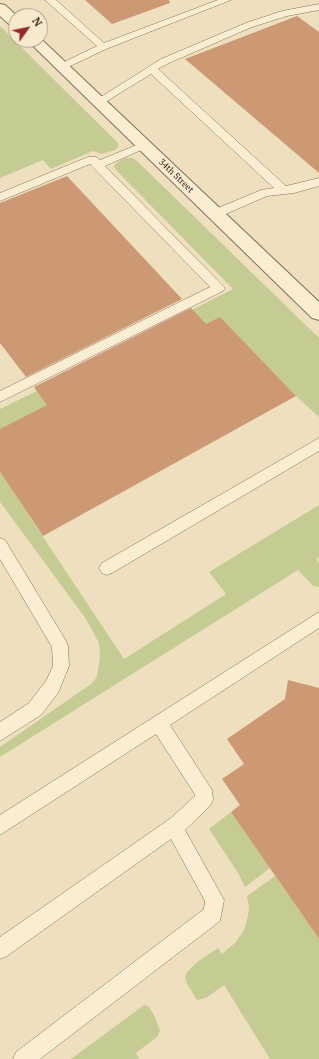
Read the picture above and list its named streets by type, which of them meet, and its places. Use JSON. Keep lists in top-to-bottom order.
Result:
{
  "streets": {
    "street": ["34th Street"]
  },
  "north": "top right"
}
